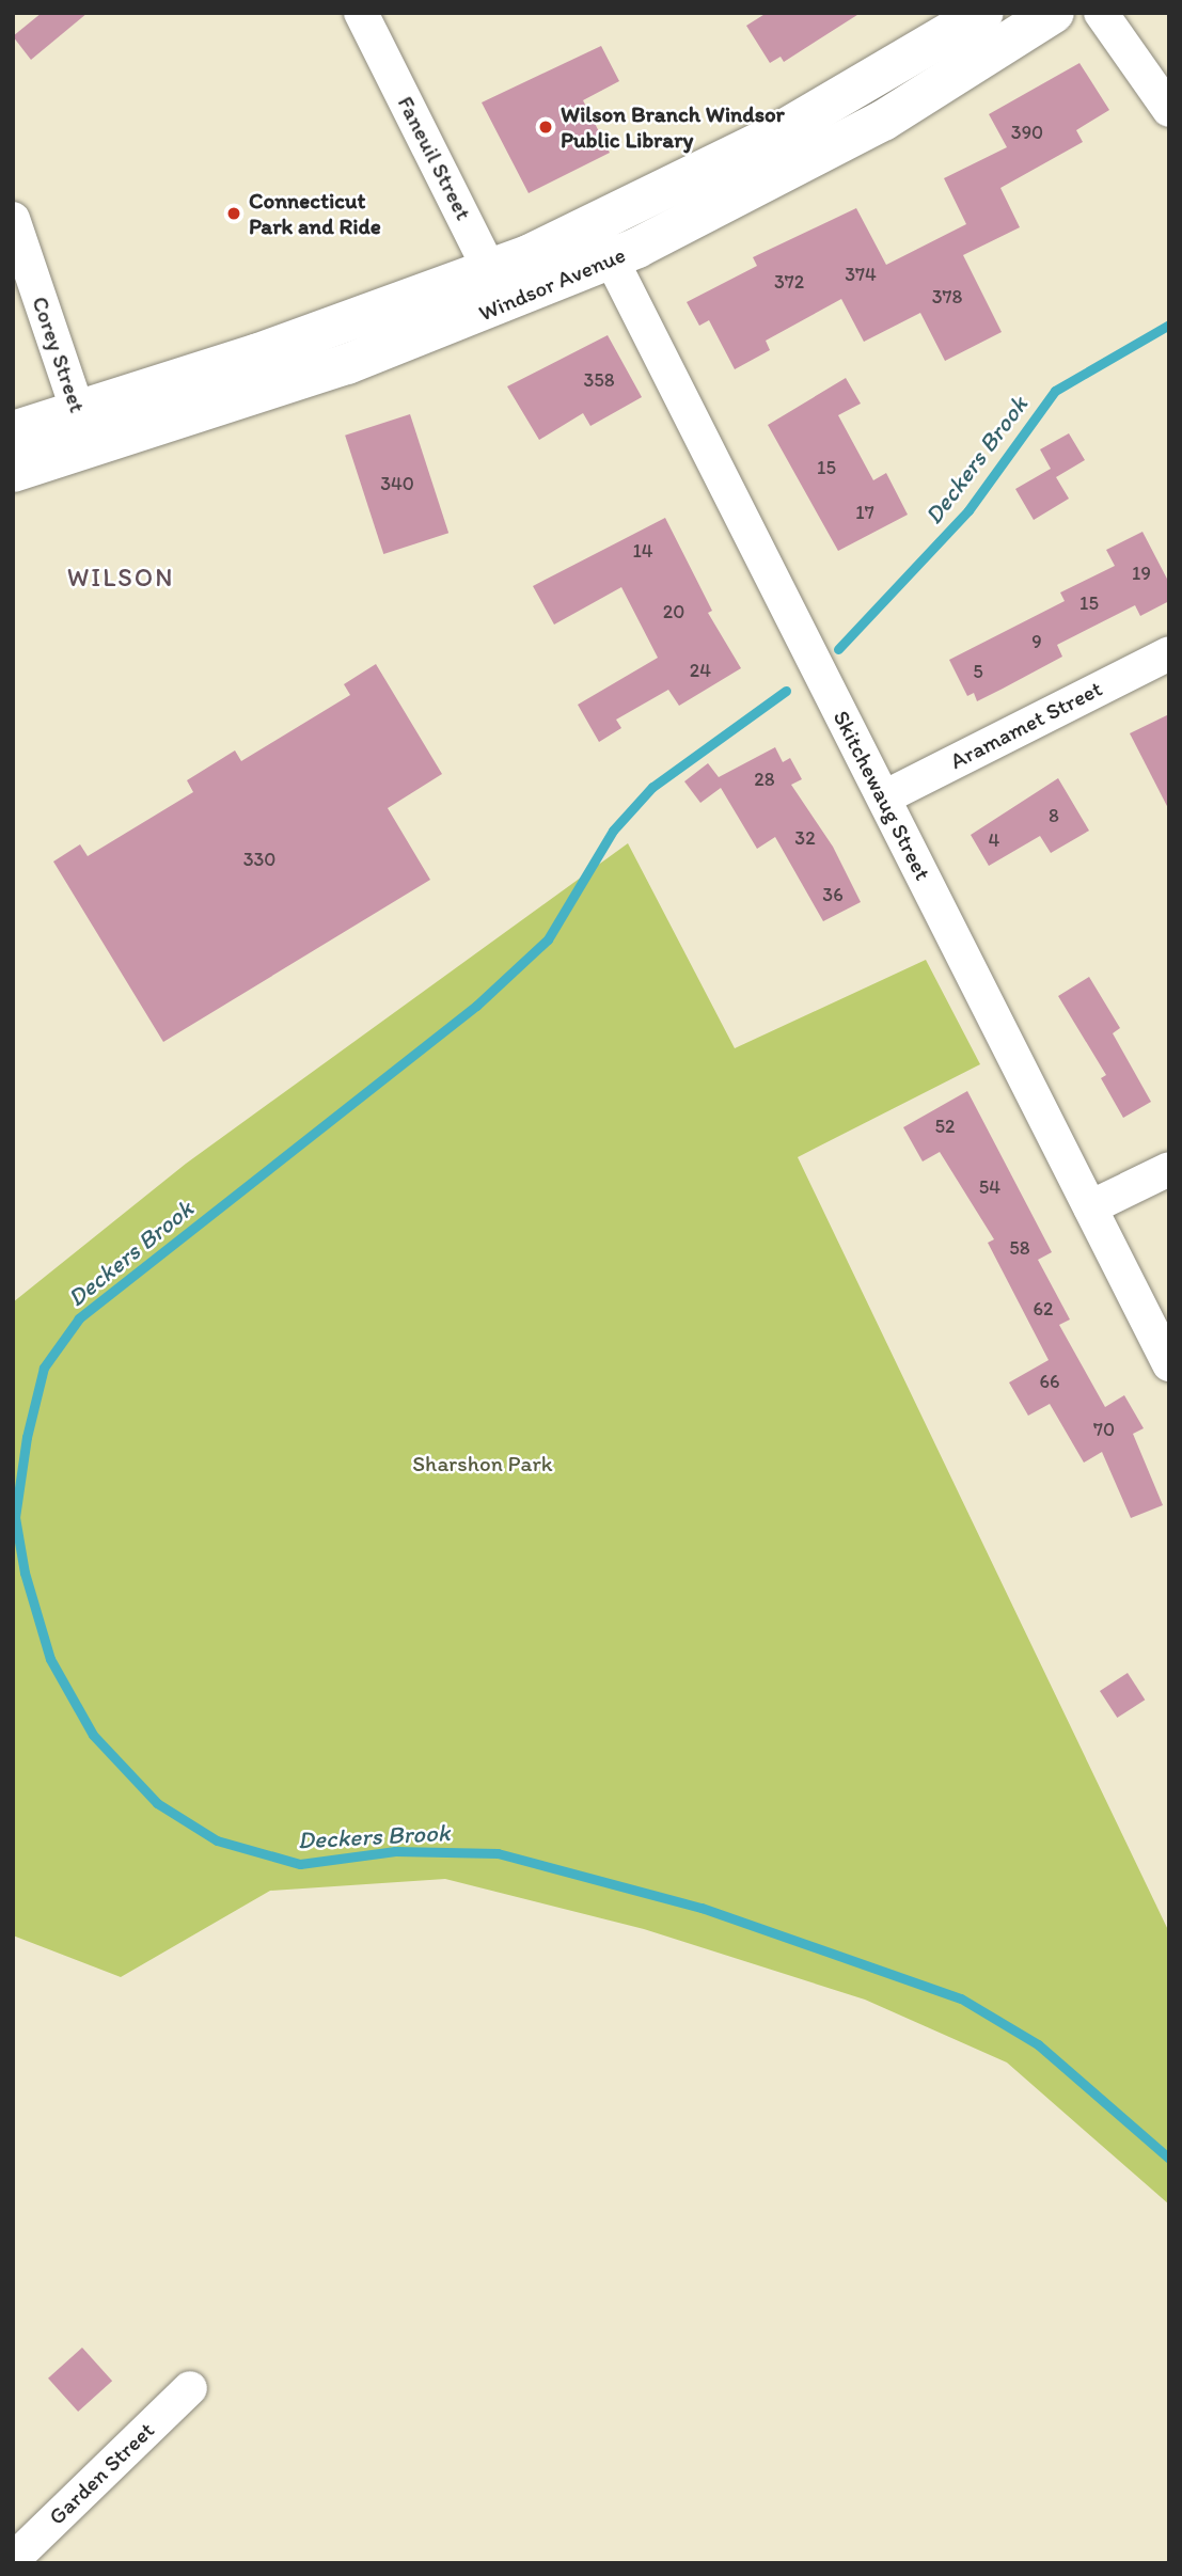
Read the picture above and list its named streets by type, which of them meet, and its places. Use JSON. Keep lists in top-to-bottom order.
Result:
{
  "streets": {
    "main road": ["Windsor Avenue"],
    "street": [
      "Faneuil Street",
      "Corey Street",
      "Aramamet Street",
      "Skitchewaug Street",
      "Garden Street"
    ]
  },
  "crossings": [
    ["Faneuil Street", "Windsor Avenue"],
    ["Windsor Avenue", "Corey Street"],
    ["Windsor Avenue", "Skitchewaug Street"],
    ["Aramamet Street", "Skitchewaug Street"]
  ],
  "districts": ["WILSON"],
  "water": ["Deckers Brook"],
  "parks": ["Sharshon Park"],
  "places": ["Wilson Branch Windsor Public Library", "Connecticut Park and Ride"],
  "house_numbers": [
    "390",
    "374",
    "372",
    "378",
    "358",
    "15",
    "340",
    "17",
    "14",
    "19",
    "15",
    "20",
    "9",
    "24",
    "5",
    "28",
    "8",
    "32",
    "4",
    "330",
    "36",
    "52",
    "54",
    "58",
    "62",
    "66",
    "70"
  ]
}
